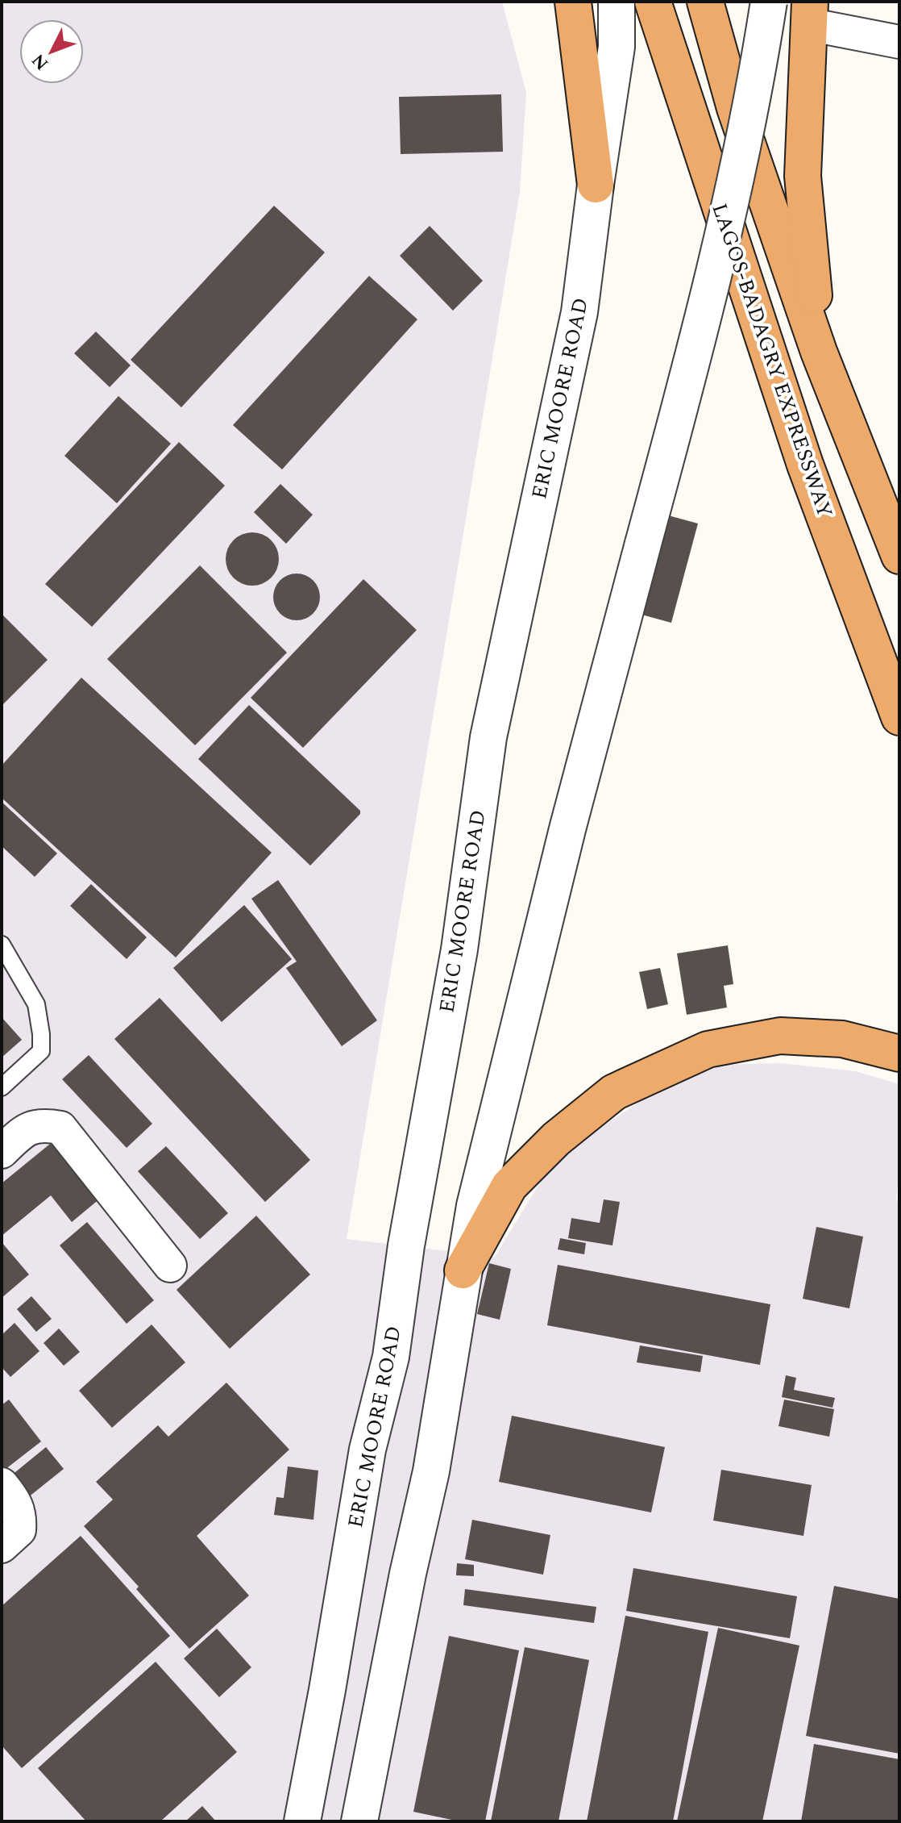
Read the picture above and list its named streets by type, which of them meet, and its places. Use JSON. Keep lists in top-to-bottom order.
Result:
{
  "streets": {
    "highway": ["LAGOS-BADAGRY EXPRESSWAY"],
    "street": ["ERIC MOORE ROAD"]
  },
  "north": "bottom left"
}
